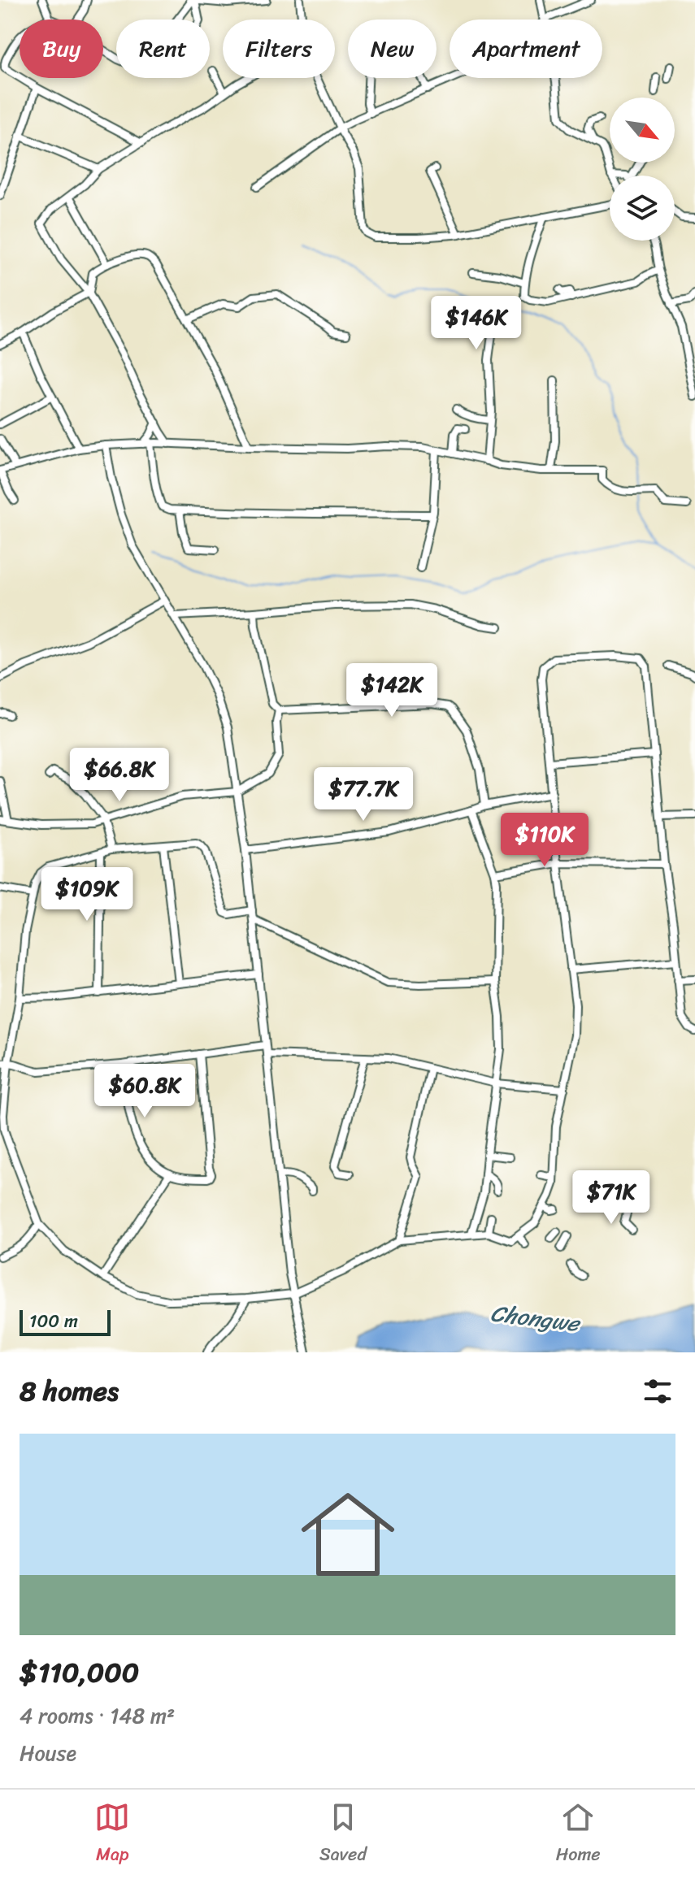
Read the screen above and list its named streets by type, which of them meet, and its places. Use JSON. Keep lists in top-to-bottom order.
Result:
{
  "water": ["Chongwe"],
  "scale_bar": "100 m",
  "north": "bottom right",
  "page": {
    "chip": [
      "Buy",
      "Rent",
      "Filters",
      "New",
      "Apartment"
    ],
    "price": [
      "$146K",
      "$142K",
      "$66.8K",
      "$77.7K",
      "$110K",
      "$109K",
      "$60.8K",
      "$71K"
    ],
    "scale": "100 m",
    "heading": "8 homes",
    "list": [
      {
        "name": "$110,000",
        "note": "4 rooms · 148 m² · House"
      }
    ],
    "tabs": ["Map", "Saved", "Home"]
  }
}
